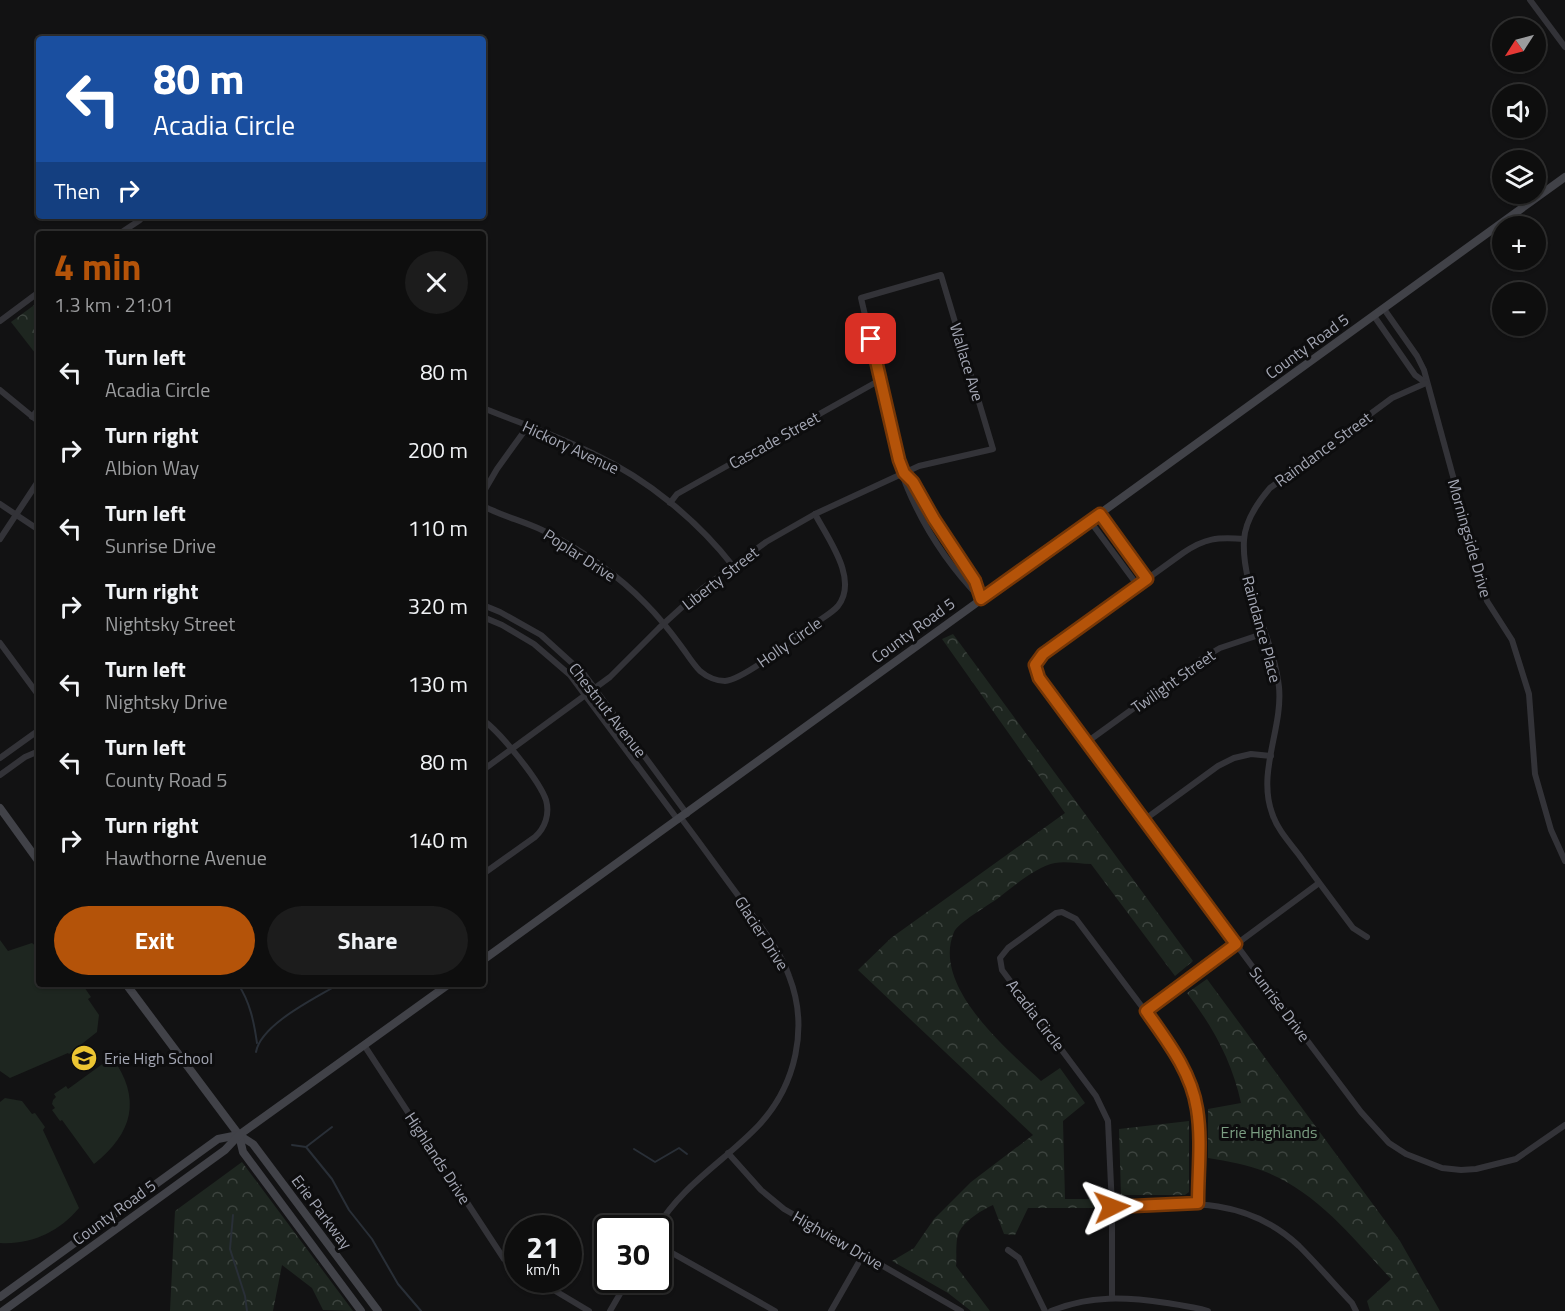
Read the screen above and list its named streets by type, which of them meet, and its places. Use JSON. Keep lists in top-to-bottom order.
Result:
{
  "streets": {
    "street": [
      "County Road 5",
      "Wallace Ave",
      "Cascade Street",
      "Hickory Avenue",
      "Raindance Street",
      "Morningside Drive",
      "Poplar Drive",
      "Liberty Street",
      "Raindance Place",
      "Holly Circle",
      "Twilight Street",
      "Chestnut Avenue",
      "Glacier Drive",
      "Sunrise Drive",
      "Acadia Circle",
      "Highlands Drive",
      "Erie Parkway",
      "Highview Drive"
    ]
  },
  "crossings": [
    ["County Road 5", "Morningside Drive"],
    ["County Road 5", "Chestnut Avenue"],
    ["County Road 5", "Glacier Drive"],
    ["County Road 5", "Highlands Drive"],
    ["County Road 5", "Erie Parkway"],
    ["Wallace Ave", "Cascade Street"],
    ["Wallace Ave", "Liberty Street"],
    ["Cascade Street", "Hickory Avenue"],
    ["Hickory Avenue", "Liberty Street"],
    ["Raindance Street", "Morningside Drive"],
    ["Raindance Street", "Raindance Place"],
    ["Poplar Drive", "Liberty Street"],
    ["Poplar Drive", "Holly Circle"],
    ["Liberty Street", "Holly Circle"],
    ["Liberty Street", "Chestnut Avenue"],
    ["Raindance Place", "Twilight Street"],
    ["Twilight Street", "Sunrise Drive"],
    ["Chestnut Avenue", "Glacier Drive"],
    ["Glacier Drive", "Highview Drive"]
  ],
  "parks": ["Erie Highlands"],
  "places": {
    "school or university": ["Erie High School"]
  },
  "north": "bottom left",
  "page": {
    "map_buttons": ["+", "−"],
    "turn": ["80 m", "Acadia Circle"],
    "then": "Then",
    "heading": ["4 min", "1.3 km · 21:01"],
    "list": [
      {
        "name": "Turn left",
        "note": "Acadia Circle",
        "value": "80 m"
      },
      {
        "name": "Turn right",
        "note": "Albion Way",
        "value": "200 m"
      },
      {
        "name": "Turn left",
        "note": "Sunrise Drive",
        "value": "110 m"
      },
      {
        "name": "Turn right",
        "note": "Nightsky Street",
        "value": "320 m"
      },
      {
        "name": "Turn left",
        "note": "Nightsky Drive",
        "value": "130 m"
      },
      {
        "name": "Turn left",
        "note": "County Road 5",
        "value": "80 m"
      },
      {
        "name": "Turn right",
        "note": "Hawthorne Avenue",
        "value": "140 m"
      }
    ],
    "buttons": ["Exit", "Share"],
    "speed": "21 km/h",
    "limit": "30"
  }
}
